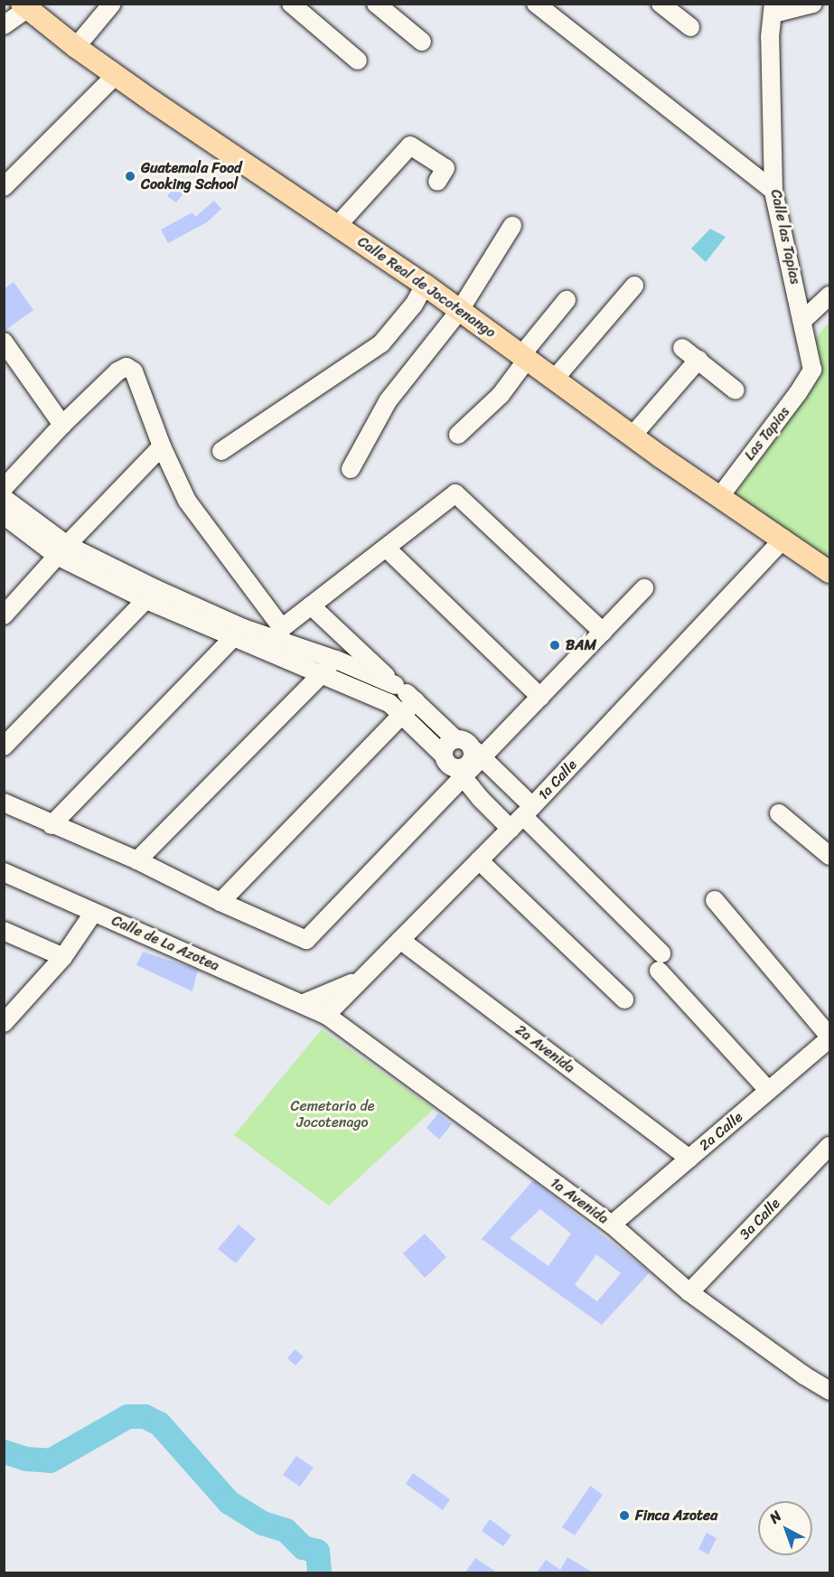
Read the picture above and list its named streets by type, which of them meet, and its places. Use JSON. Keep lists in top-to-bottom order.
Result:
{
  "streets": {
    "main road": ["Calle Real de Jocotenango"],
    "street": [
      "Calle las Tapias",
      "Las Tapias",
      "1a Calle",
      "Calle de La Azotea",
      "2a Avenida",
      "2a Calle",
      "1a Avenida",
      "3a Calle"
    ]
  },
  "crossings": [
    ["Calle las Tapias", "Las Tapias"],
    ["Calle Real de Jocotenango", "Las Tapias"],
    ["Calle Real de Jocotenango", "1a Calle"],
    ["1a Calle", "Calle de La Azotea"],
    ["1a Calle", "2a Avenida"],
    ["1a Calle", "1a Avenida"],
    ["Calle de La Azotea", "1a Avenida"],
    ["2a Avenida", "2a Calle"],
    ["2a Calle", "1a Avenida"],
    ["1a Avenida", "3a Calle"]
  ],
  "parks": ["Cemetario de Jocotenago"],
  "places": ["Guatemala Food Cooking School", "BAM", "Finca Azotea"],
  "north": "top left"
}
